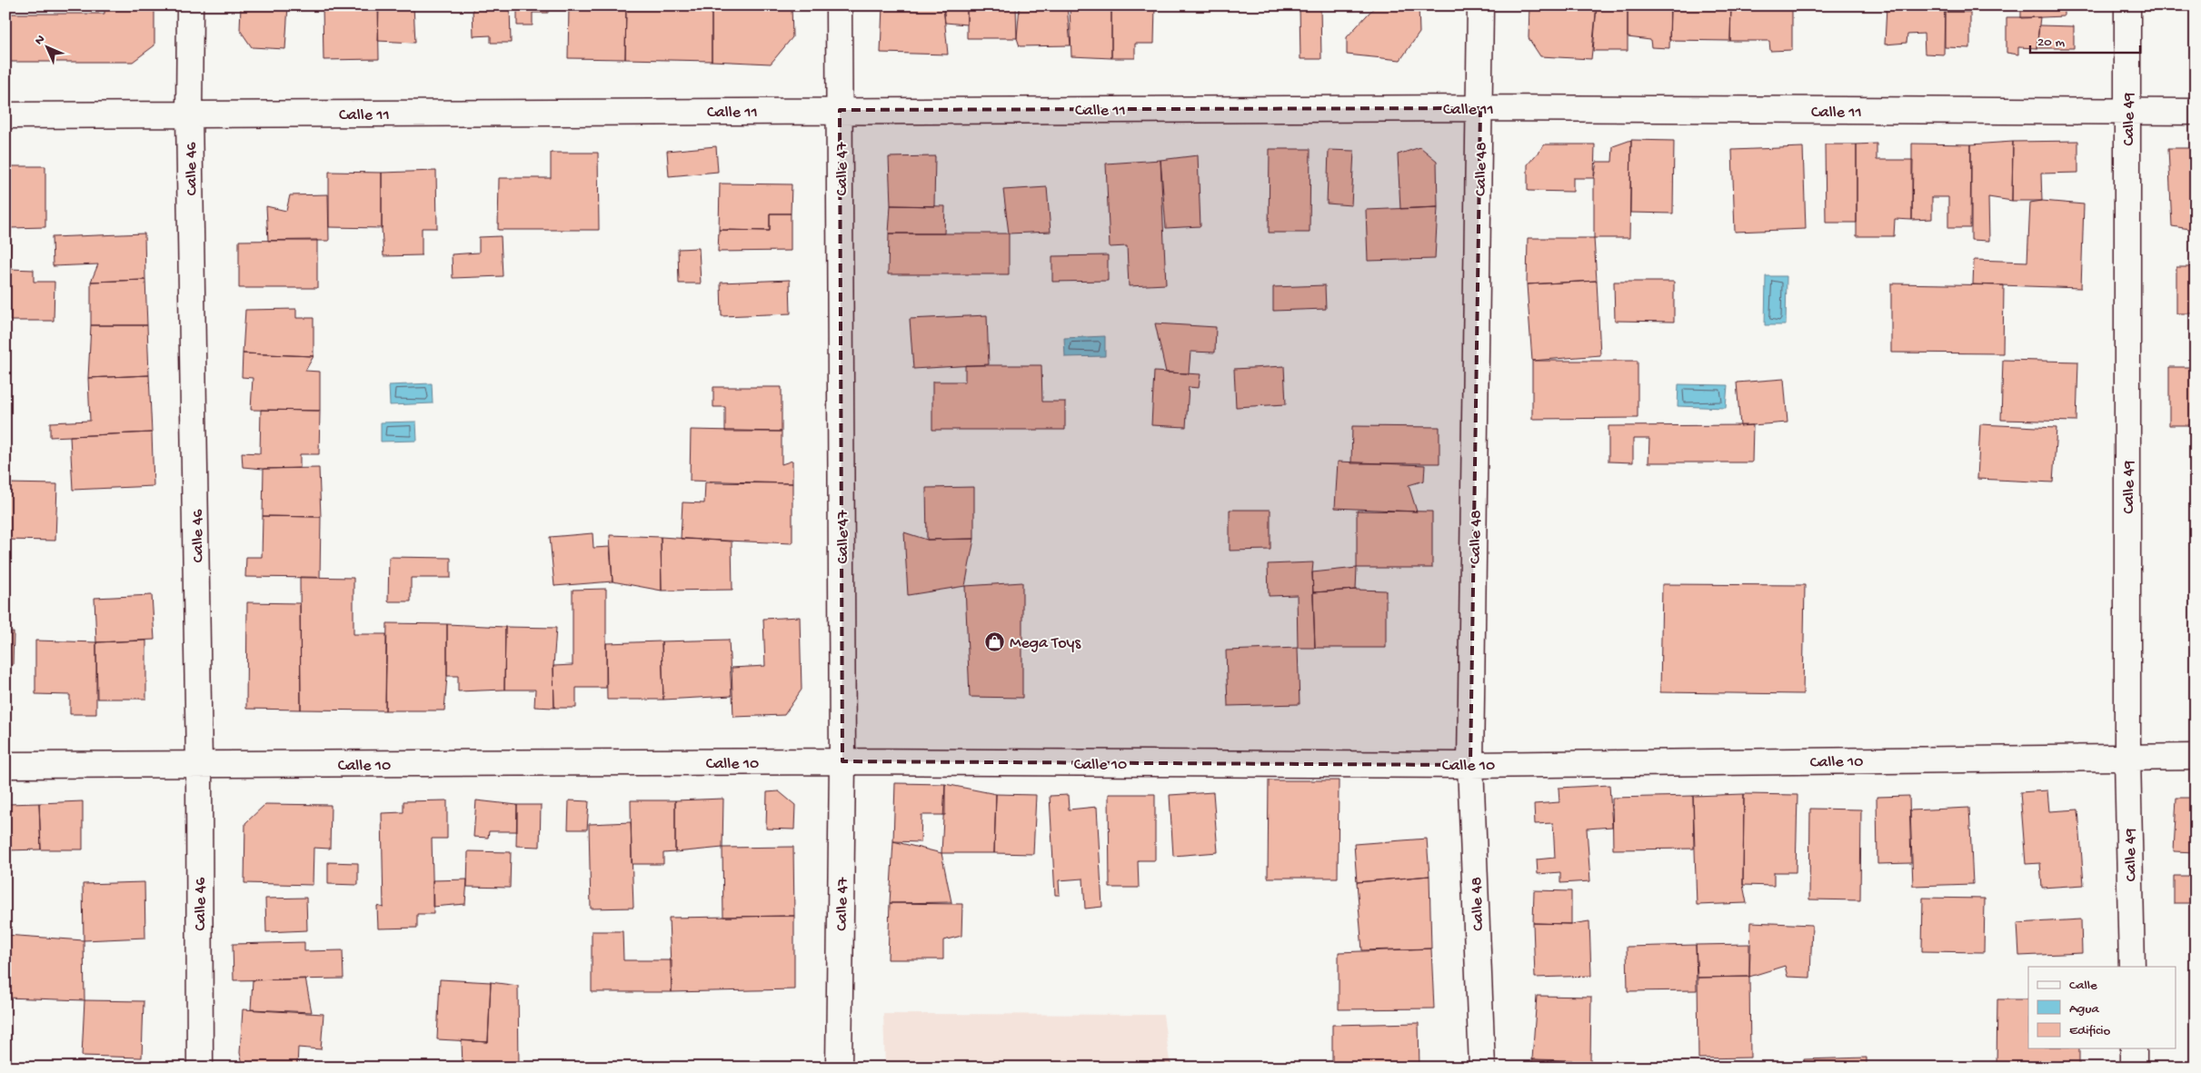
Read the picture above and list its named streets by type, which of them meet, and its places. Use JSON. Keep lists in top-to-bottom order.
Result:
{
  "streets": {
    "street": [
      "Calle 11",
      "Calle 49",
      "Calle 46",
      "Calle 47",
      "Calle 48",
      "Calle 10"
    ]
  },
  "crossings": [
    ["Calle 11", "Calle 49"],
    ["Calle 11", "Calle 46"],
    ["Calle 11", "Calle 47"],
    ["Calle 11", "Calle 48"],
    ["Calle 49", "Calle 10"],
    ["Calle 46", "Calle 10"],
    ["Calle 47", "Calle 10"],
    ["Calle 48", "Calle 10"]
  ],
  "places": {
    "shop": ["Mega Toys"]
  },
  "legend": ["Calle", "Agua", "Edificio"],
  "scale_bar": "20 m",
  "north": "top left"
}
